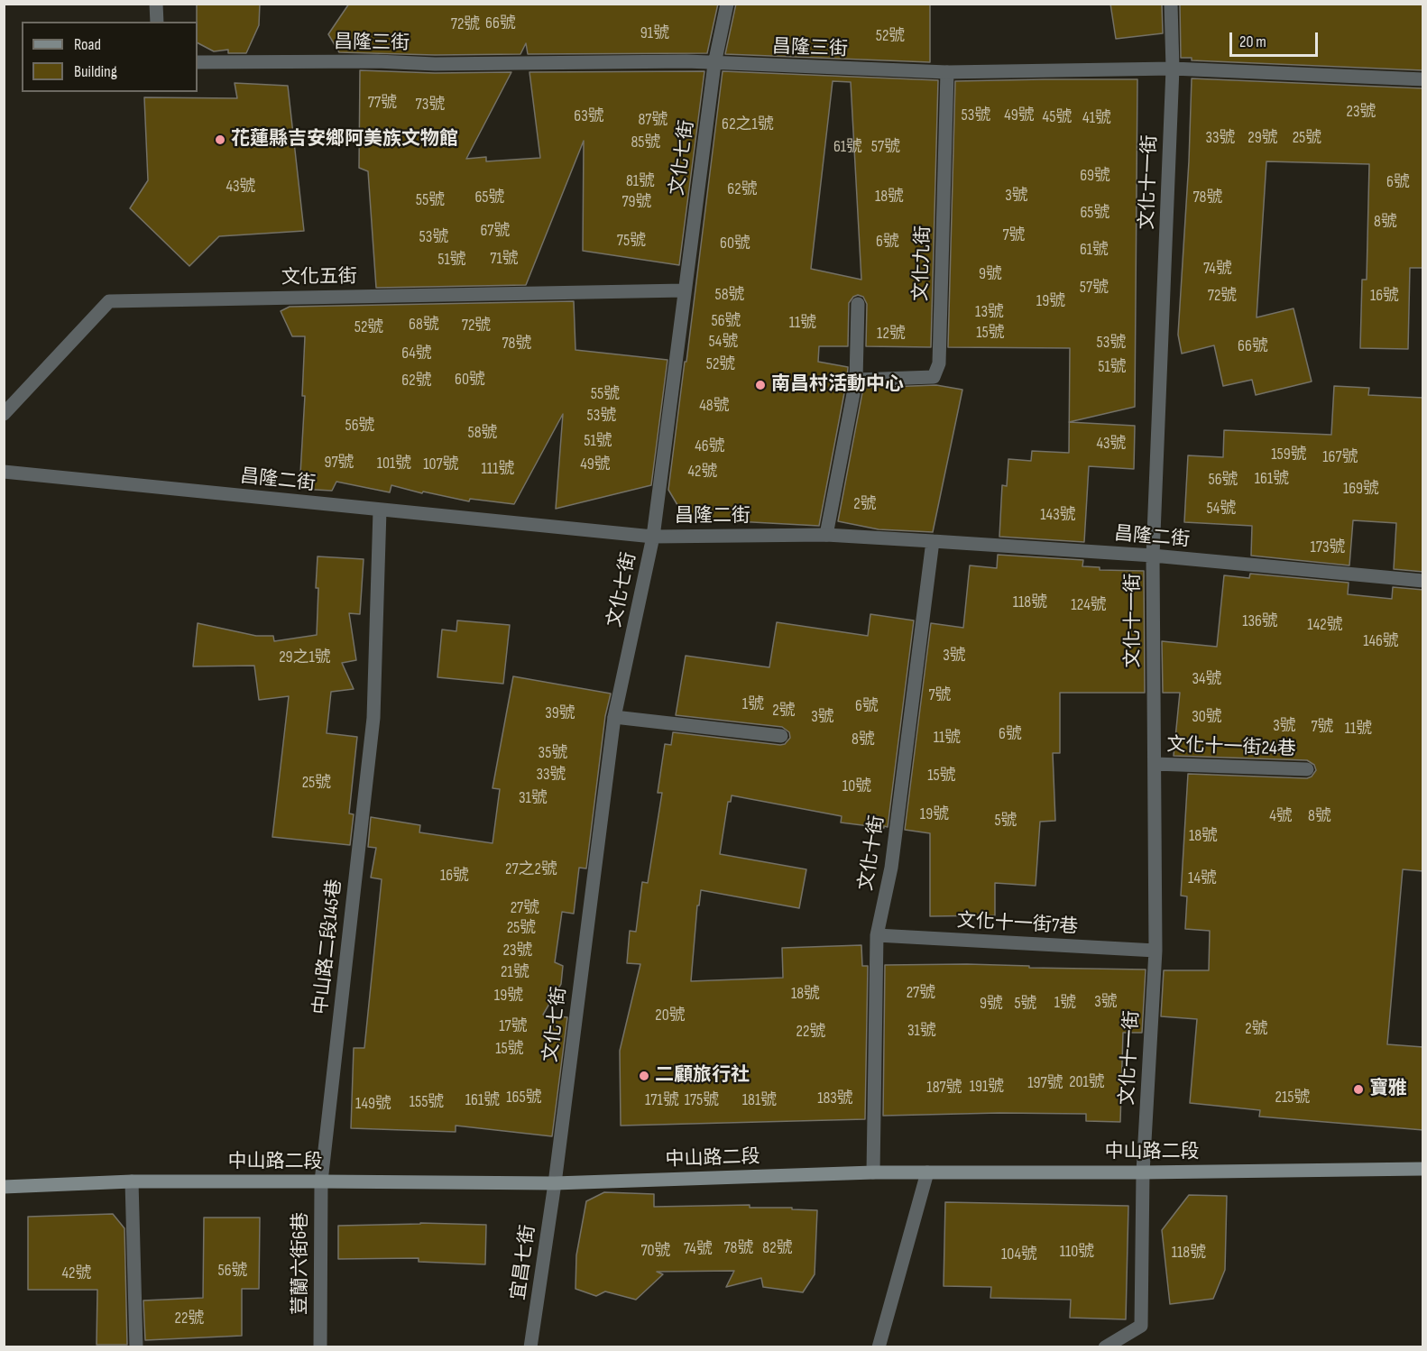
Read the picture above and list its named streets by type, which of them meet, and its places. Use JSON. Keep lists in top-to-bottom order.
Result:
{
  "streets": {
    "street": [
      "昌隆三街",
      "文化七街",
      "文化十一街",
      "文化九街",
      "文化五街",
      "昌隆二街",
      "文化十一街24巷",
      "文化十街",
      "文化十一街7巷",
      "中山路二段145巷",
      "中山路二段",
      "宜昌七街",
      "荳蘭六街6巷"
    ]
  },
  "crossings": [
    ["昌隆三街", "文化七街"],
    ["昌隆三街", "文化十一街"],
    ["昌隆三街", "文化九街"],
    ["文化七街", "文化五街"],
    ["文化七街", "昌隆二街"],
    ["文化七街", "中山路二段"],
    ["文化七街", "宜昌七街"],
    ["文化十一街", "昌隆二街"],
    ["文化十一街", "文化十一街24巷"],
    ["文化十一街", "文化十一街7巷"],
    ["文化十一街", "中山路二段"],
    ["昌隆二街", "文化十街"],
    ["昌隆二街", "中山路二段145巷"],
    ["文化十街", "文化十一街7巷"],
    ["文化十街", "中山路二段"],
    ["中山路二段145巷", "中山路二段"],
    ["中山路二段145巷", "荳蘭六街6巷"],
    ["中山路二段", "宜昌七街"],
    ["中山路二段", "荳蘭六街6巷"]
  ],
  "places": [
    "花蓮縣吉安鄉阿美族文物館",
    "南昌村活動中心",
    "二顧旅行社",
    "寶雅"
  ],
  "house_numbers": [
    "66號",
    "72號",
    "91號",
    "52號",
    "77號",
    "73號",
    "23號",
    "53號",
    "49號",
    "63號",
    "45號",
    "41號",
    "87號",
    "62之1號",
    "33號",
    "29號",
    "25號",
    "85號",
    "61號",
    "57號",
    "69號",
    "81號",
    "6號",
    "43號",
    "62號",
    "3號",
    "18號",
    "65號",
    "78號",
    "55號",
    "79號",
    "65號",
    "8號",
    "67號",
    "7號",
    "53號",
    "75號",
    "6號",
    "60號",
    "61號",
    "71號",
    "51號",
    "74號",
    "9號",
    "57號",
    "58號",
    "72號",
    "16號",
    "19號",
    "13號",
    "56號",
    "11號",
    "68號",
    "72號",
    "52號",
    "15號",
    "12號",
    "54號",
    "53號",
    "78號",
    "66號",
    "64號",
    "52號",
    "51號",
    "60號",
    "62號",
    "55號",
    "48號",
    "53號",
    "56號",
    "58號",
    "51號",
    "43號",
    "46號",
    "159號",
    "167號",
    "97號",
    "101號",
    "107號",
    "49號",
    "111號",
    "42號",
    "161號",
    "56號",
    "169號",
    "2號",
    "54號",
    "143號",
    "173號",
    "118號",
    "124號",
    "136號",
    "142號",
    "146號",
    "3號",
    "29之1號",
    "34號",
    "7號",
    "1號",
    "6號",
    "2號",
    "39號",
    "3號",
    "30號",
    "3號",
    "7號",
    "11號",
    "6號",
    "11號",
    "8號",
    "35號",
    "33號",
    "15號",
    "25號",
    "10號",
    "31號",
    "19號",
    "4號",
    "8號",
    "5號",
    "18號",
    "27之2號",
    "16號",
    "14號",
    "27號",
    "25號",
    "23號",
    "21號",
    "27號",
    "18號",
    "19號",
    "3號",
    "1號",
    "9號",
    "5號",
    "20號",
    "17號",
    "2號",
    "31號",
    "22號",
    "15號",
    "201號",
    "197號",
    "191號",
    "187號",
    "165號",
    "215號",
    "183號",
    "161號",
    "171號",
    "175號",
    "181號",
    "155號",
    "149號",
    "78號",
    "82號",
    "74號",
    "70號",
    "110號",
    "118號",
    "104號",
    "56號",
    "42號",
    "22號"
  ],
  "legend": ["Road", "Building"],
  "scale_bar": "20 m"
}
